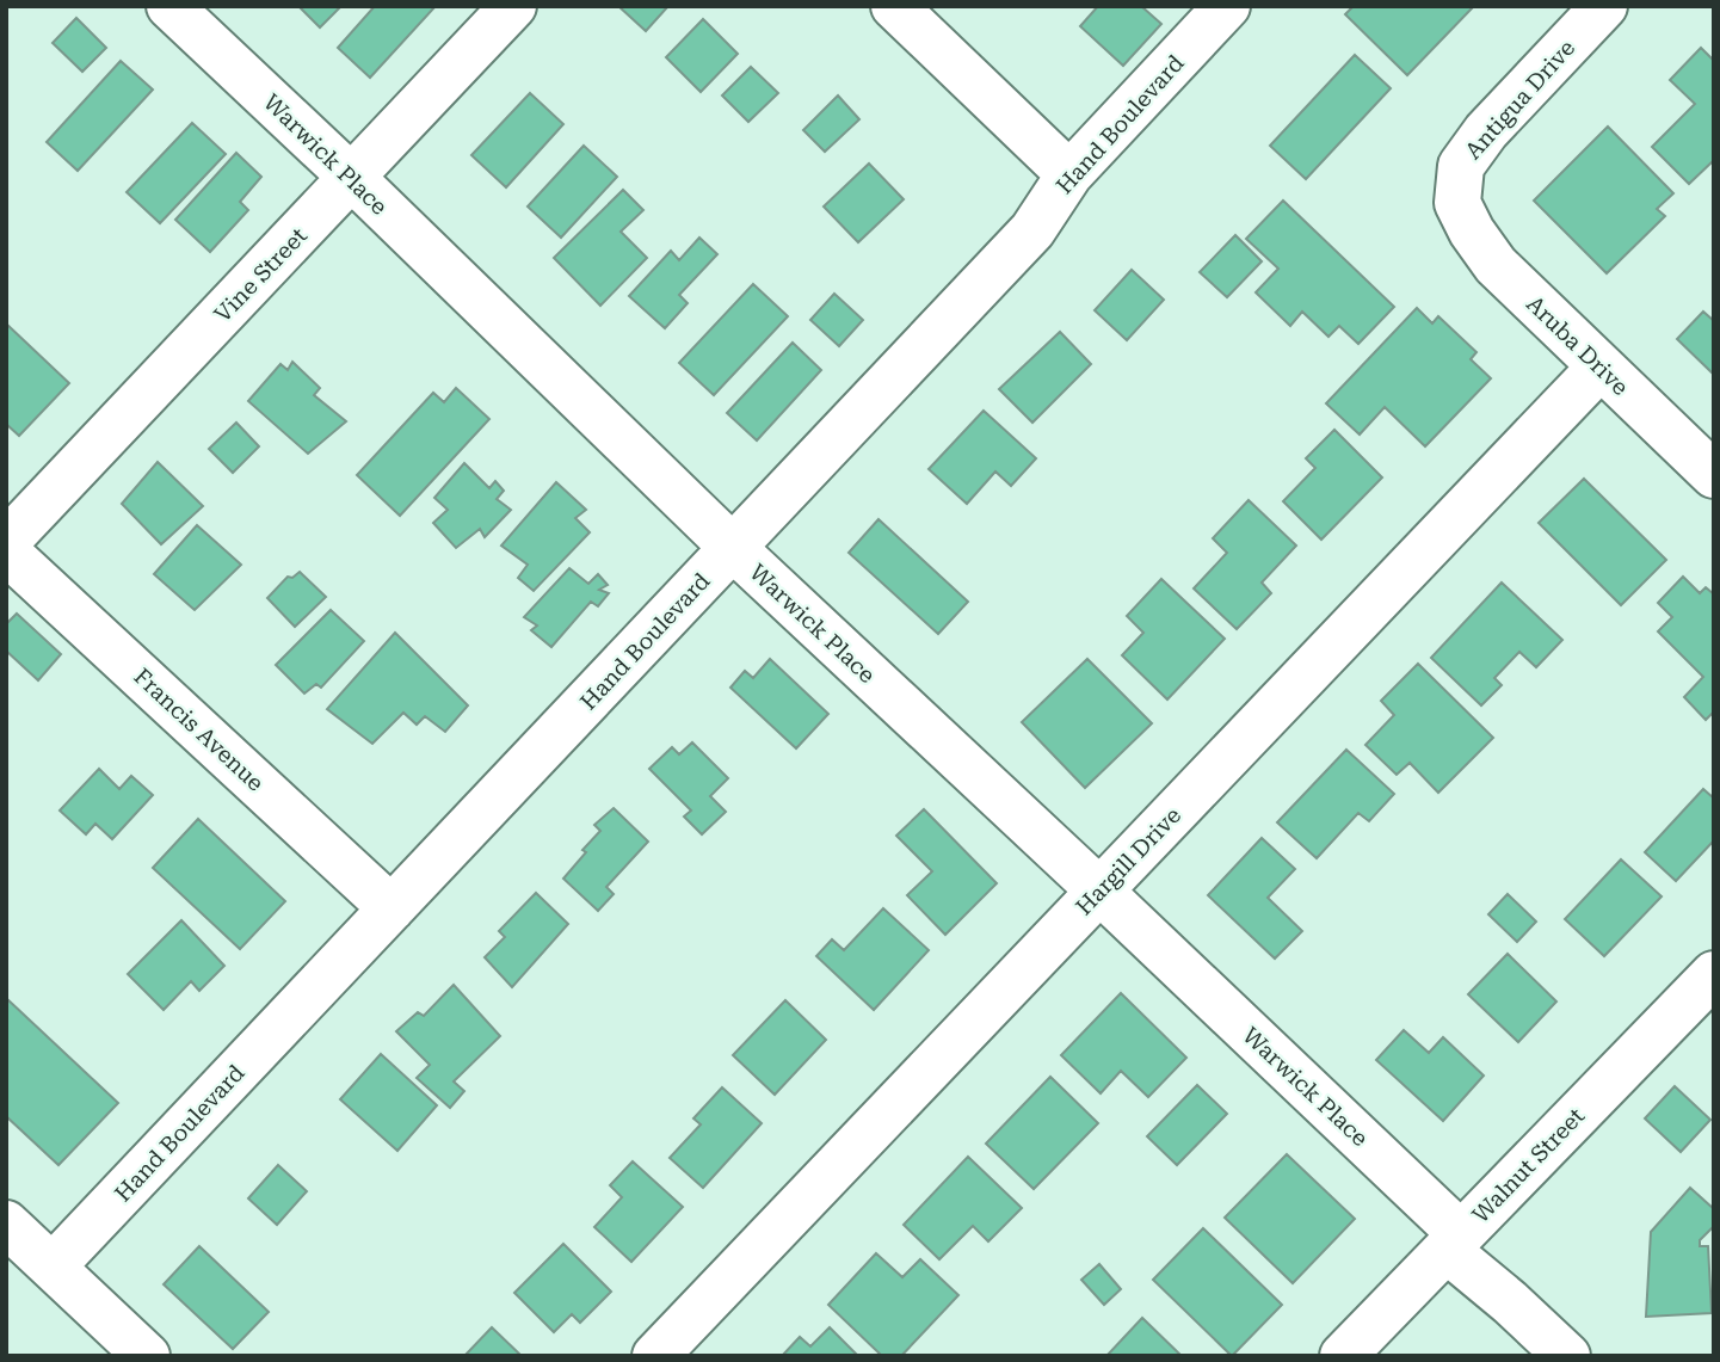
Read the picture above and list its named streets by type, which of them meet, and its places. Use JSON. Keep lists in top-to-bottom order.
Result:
{
  "streets": {
    "street": [
      "Antigua Drive",
      "Hand Boulevard",
      "Warwick Place",
      "Vine Street",
      "Aruba Drive",
      "Francis Avenue",
      "Hargill Drive",
      "Walnut Street"
    ]
  },
  "crossings": [
    ["Antigua Drive", "Aruba Drive"],
    ["Hand Boulevard", "Warwick Place"],
    ["Hand Boulevard", "Francis Avenue"],
    ["Warwick Place", "Vine Street"],
    ["Warwick Place", "Hargill Drive"],
    ["Warwick Place", "Walnut Street"],
    ["Aruba Drive", "Hargill Drive"]
  ]
}
